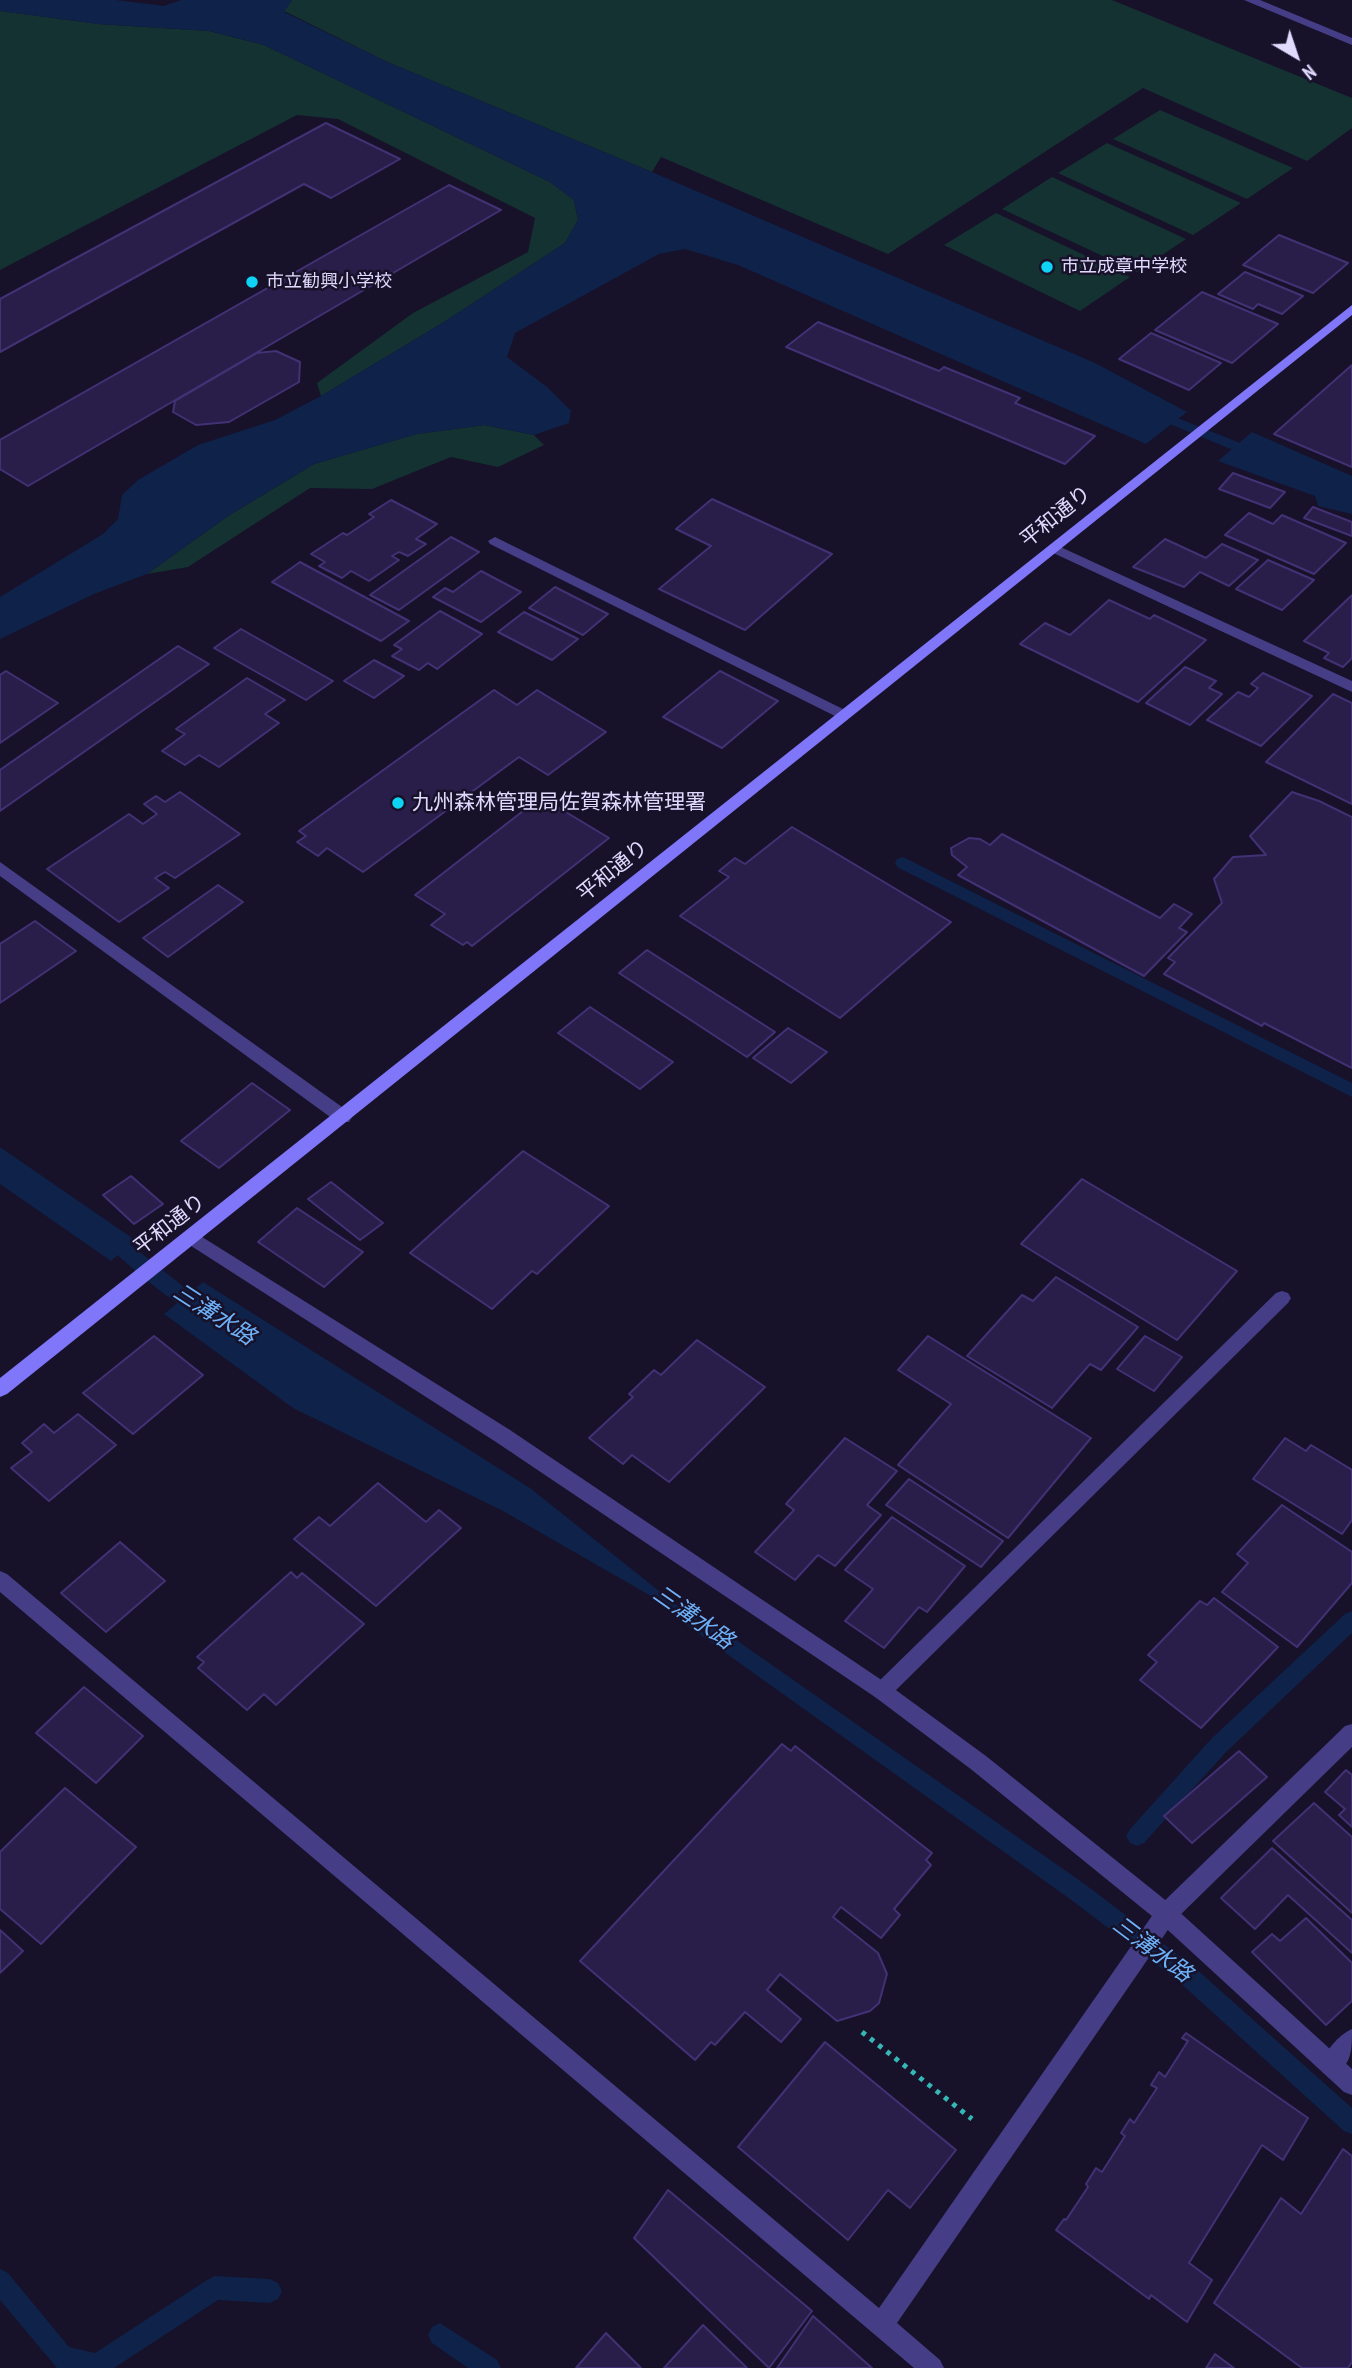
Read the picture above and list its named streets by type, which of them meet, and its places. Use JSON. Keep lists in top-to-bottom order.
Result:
{
  "streets": {
    "street": ["平和通り"]
  },
  "water": ["三溝水路"],
  "places": ["市立成章中学校", "市立勧興小学校", "九州森林管理局佐賀森林管理署"],
  "north": "bottom right"
}
